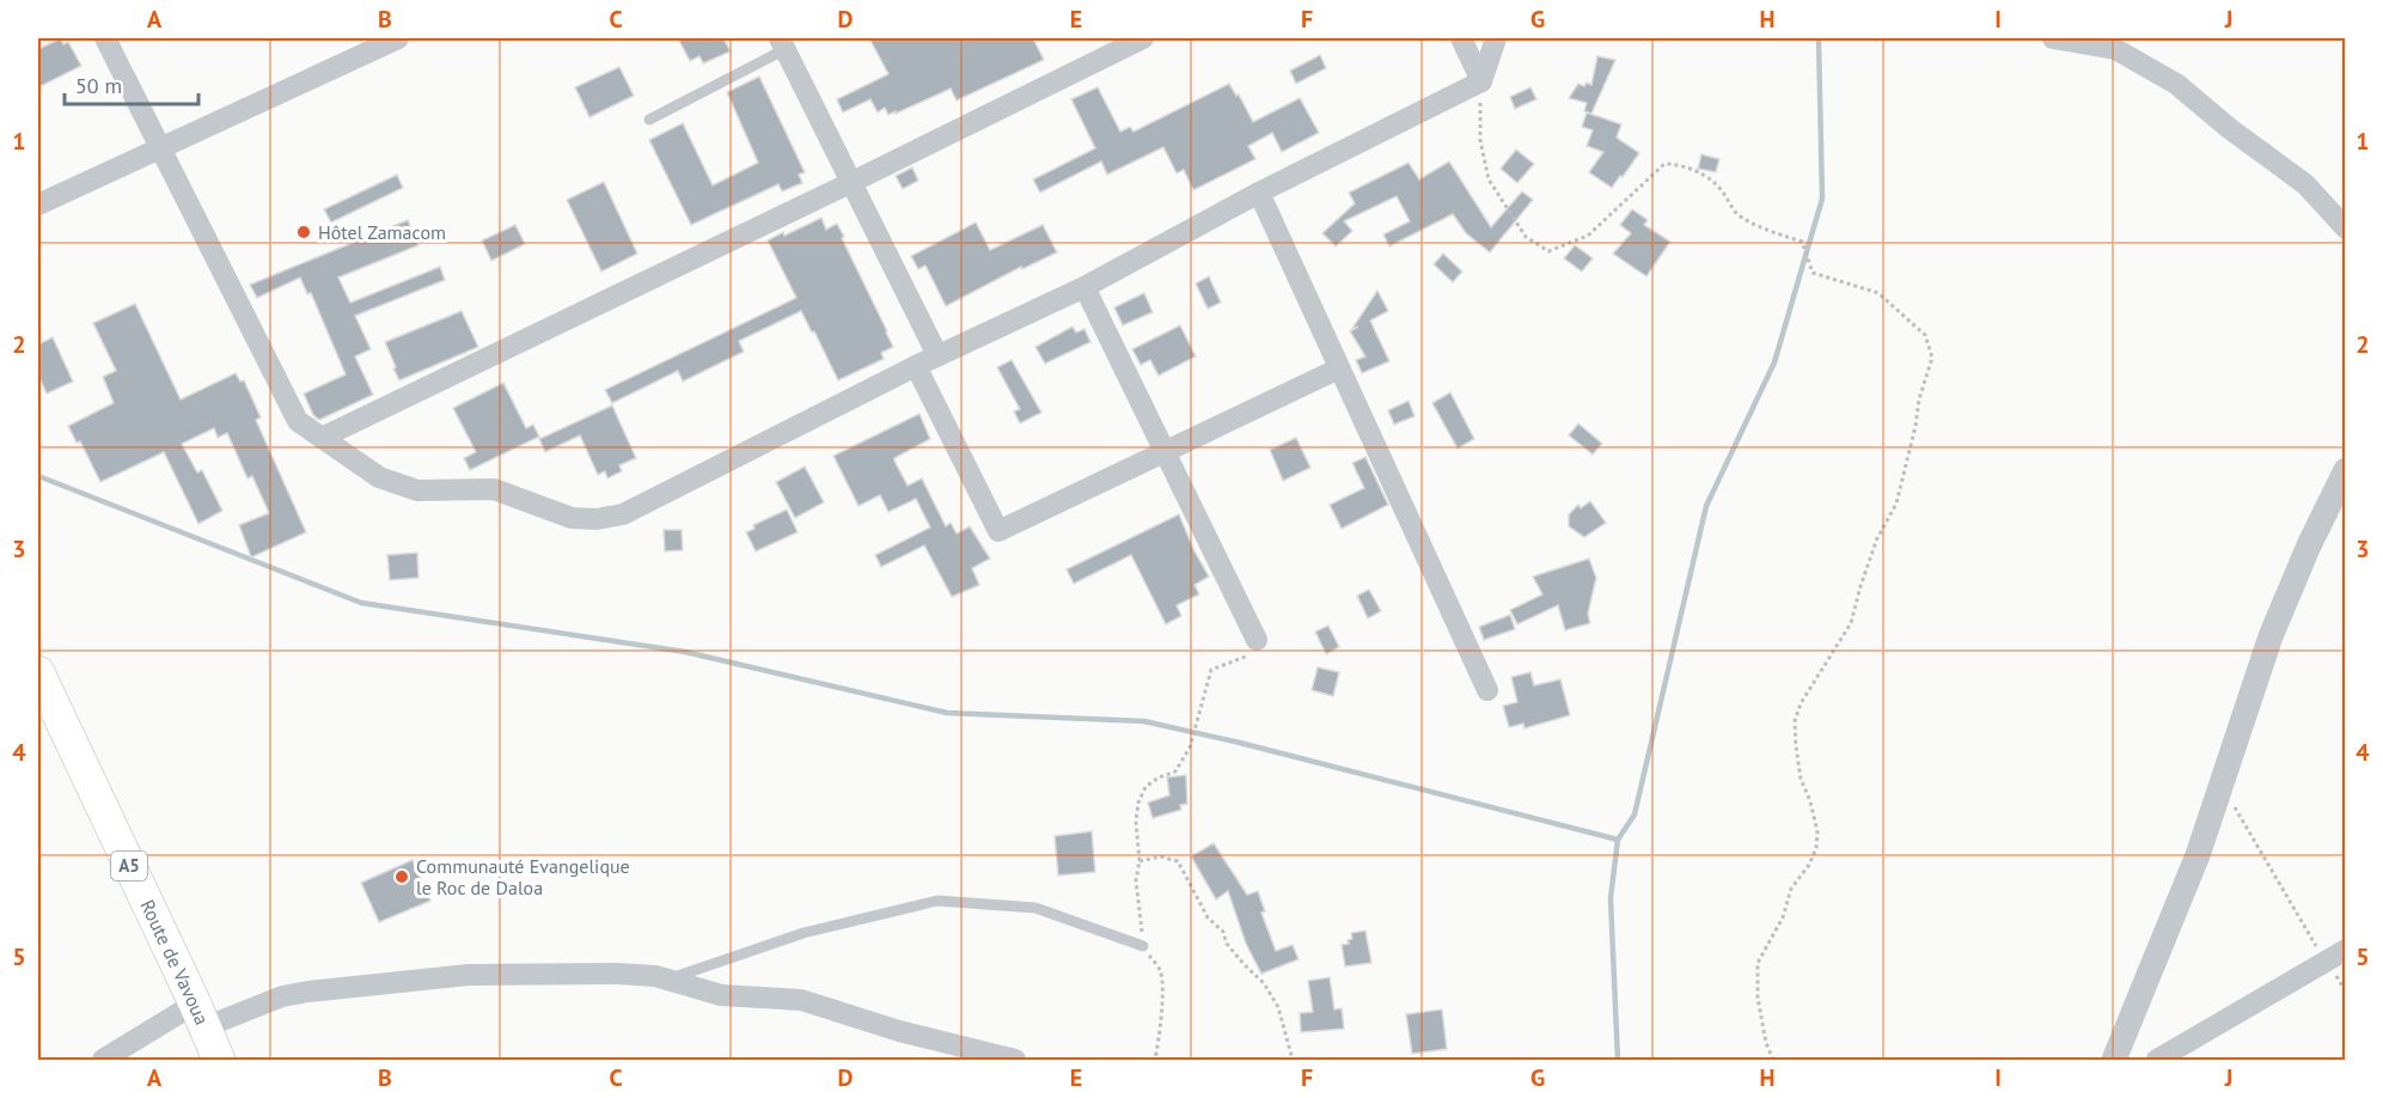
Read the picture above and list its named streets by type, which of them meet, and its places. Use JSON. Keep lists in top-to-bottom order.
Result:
{
  "streets": {
    "main road": ["A5", "Route de Vavoua"]
  },
  "places": ["Hôtel Zamacom", "Communauté Evangelique le Roc de Daloa"],
  "scale_bar": "50 m",
  "grid": {
    "columns": [
      "A",
      "B",
      "C",
      "D",
      "E",
      "F",
      "G",
      "H",
      "I",
      "J"
    ],
    "rows": [
      "1",
      "2",
      "3",
      "4",
      "5"
    ]
  }
}
